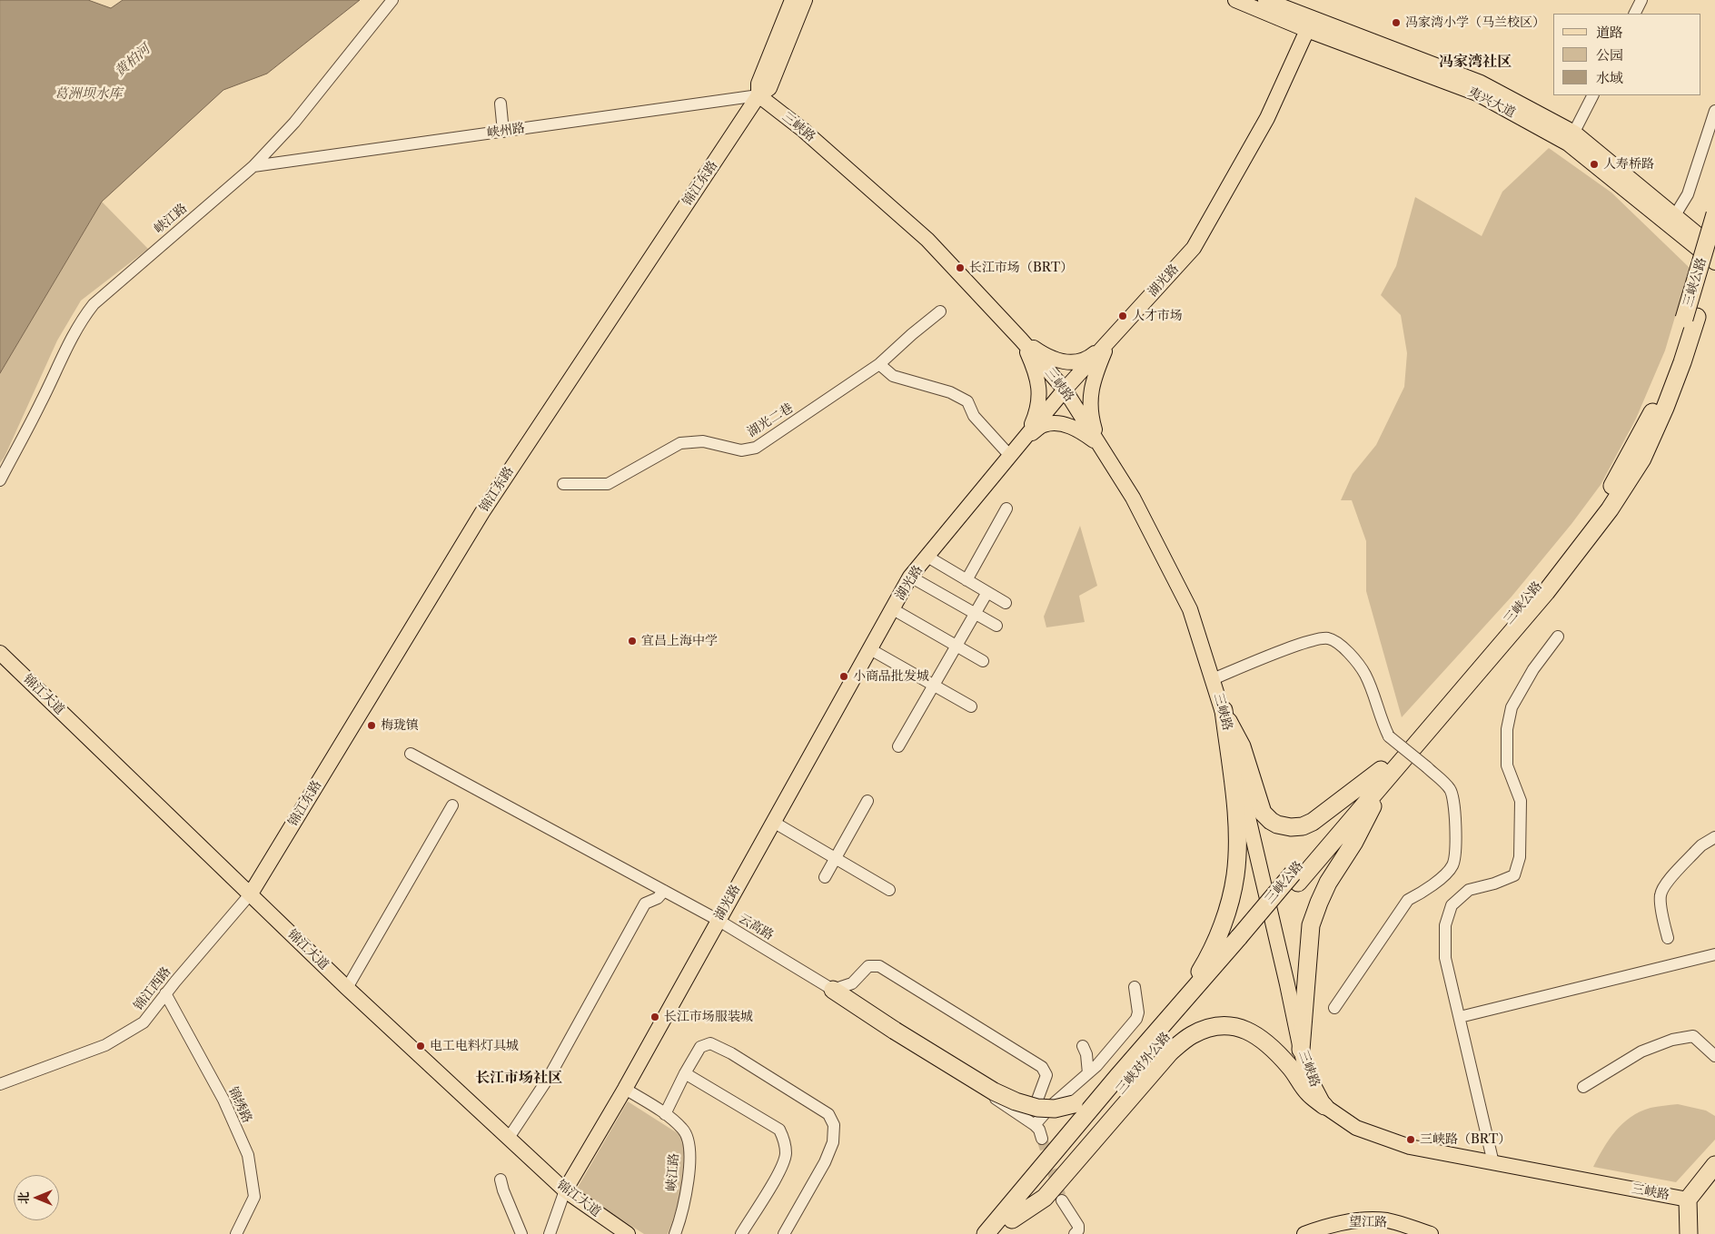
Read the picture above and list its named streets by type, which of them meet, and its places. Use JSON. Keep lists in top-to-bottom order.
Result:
{
  "streets": {
    "highway": ["三峡公路", "三峡对外公路"],
    "main road": [
      "夷兴大道",
      "三峡路",
      "锦江东路",
      "湖光路",
      "锦江大道",
      "望江路"
    ],
    "street": [
      "峡州路",
      "峡江路",
      "湖光二巷",
      "云高路",
      "锦江西路",
      "锦绣路"
    ]
  },
  "crossings": [
    ["夷兴大道", "湖光路"],
    ["三峡路", "峡州路"],
    ["三峡路", "锦江东路"],
    ["三峡路", "湖光路"],
    ["峡州路", "锦江东路"],
    ["峡州路", "峡江路"],
    ["锦江东路", "锦江大道"],
    ["锦江东路", "锦江西路"],
    ["峡江路", "湖光路"],
    ["湖光路", "锦江大道"],
    ["湖光路", "云高路"],
    ["三峡公路", "三峡对外公路"],
    ["锦江大道", "锦江西路"],
    ["锦江西路", "锦绣路"]
  ],
  "districts": ["冯家湾社区", "长江市场社区"],
  "water": ["黄柏河", "葛洲坝水库"],
  "places": [
    "冯家湾小学（马兰校区）",
    "人寿桥路",
    "长江市场（BRT）",
    "人才市场",
    "宜昌上海中学",
    "小商品批发城",
    "梅珑镇",
    "长江市场服装城",
    "电工电料灯具城",
    "三峡路（BRT）"
  ],
  "legend": ["道路", "公园", "水域"],
  "north": "left"
}
